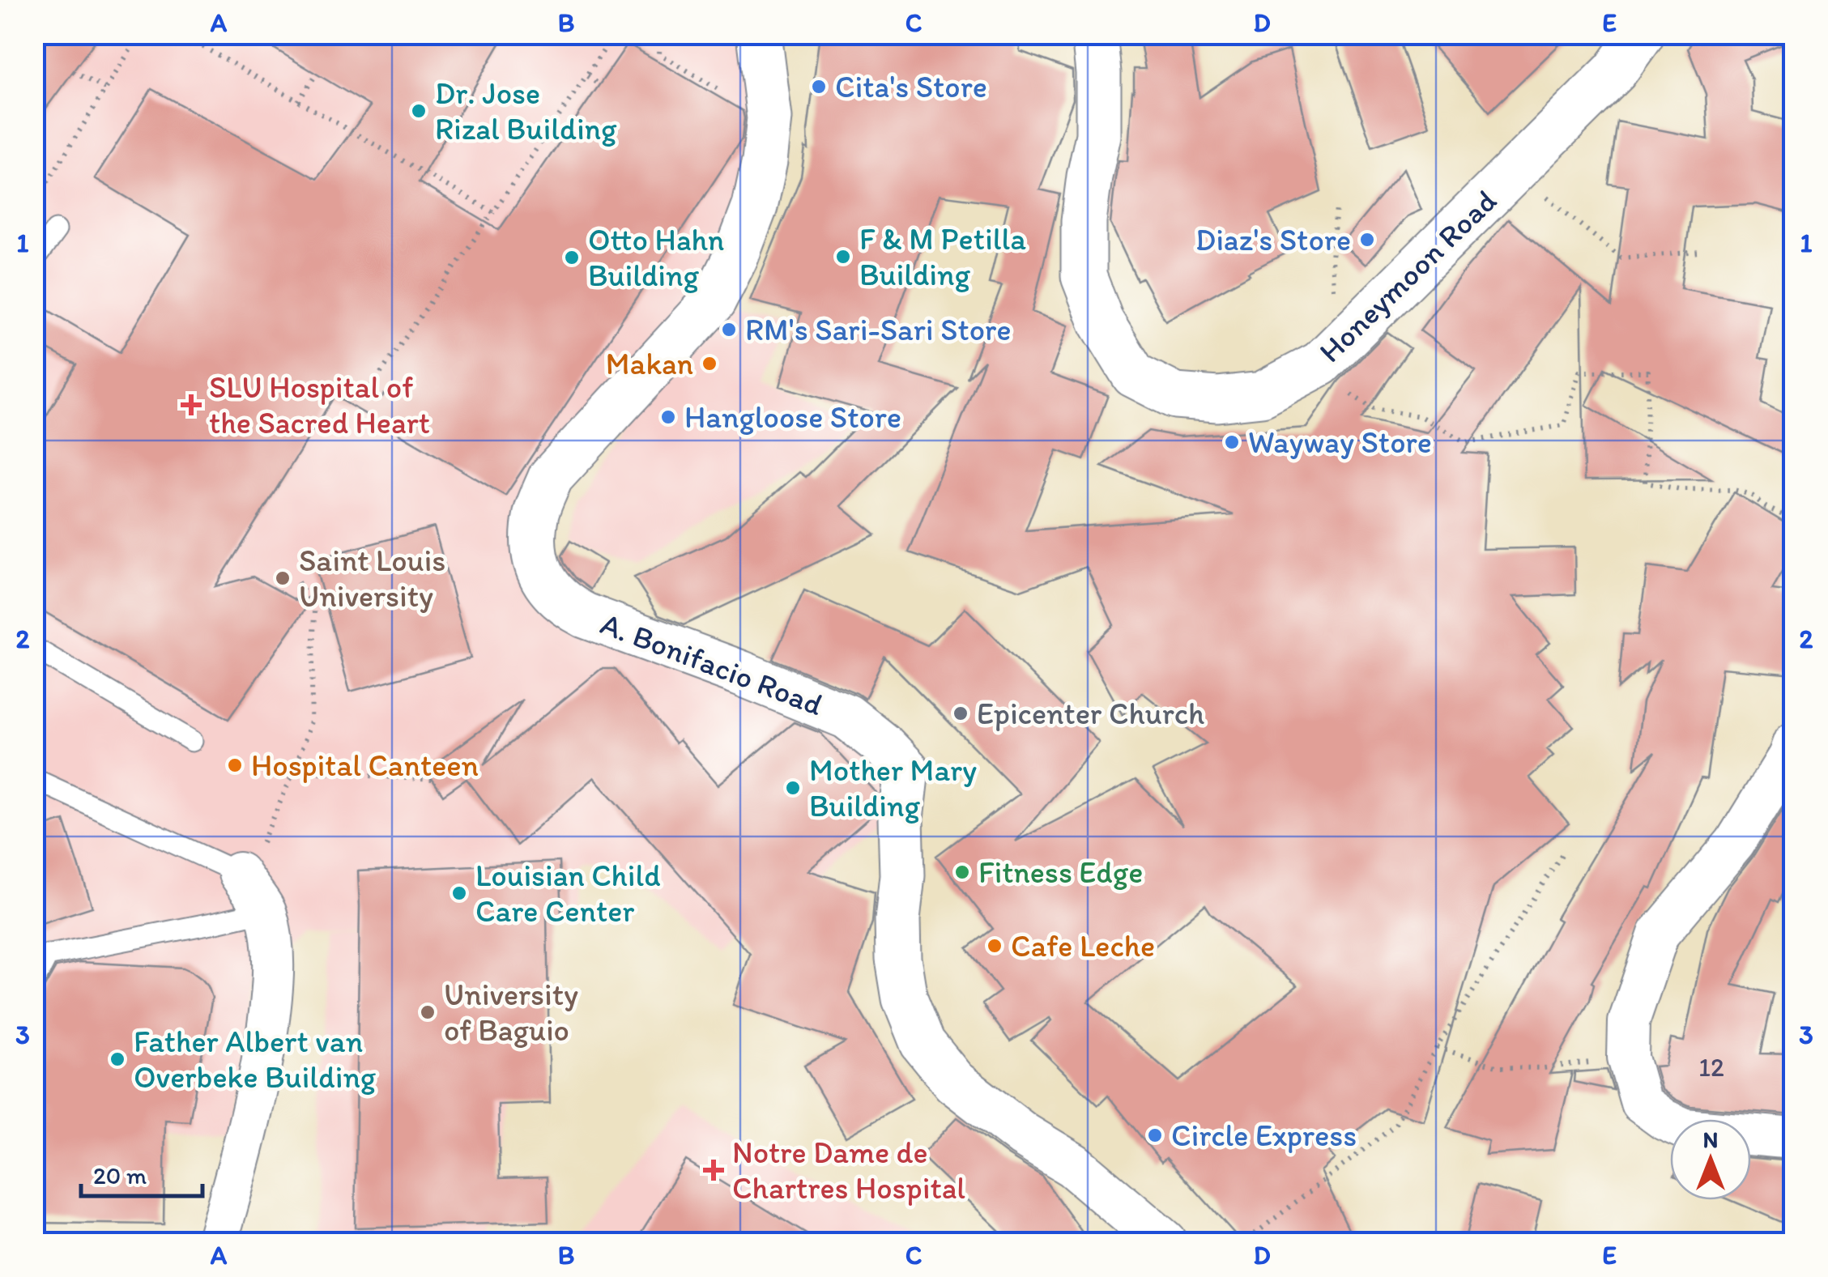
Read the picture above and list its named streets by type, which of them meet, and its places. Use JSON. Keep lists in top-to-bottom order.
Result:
{
  "streets": {
    "main road": ["Honeymoon Road", "A. Bonifacio Road"]
  },
  "places": {
    "other": [
      "Cita's Store",
      "Dr. Jose Rizal Building",
      "Diaz's Store",
      "F & M Petilla Building",
      "Otto Hahn Building",
      "RM's Sari-Sari Store",
      "Makan",
      "Hangloose Store",
      "Wayway Store",
      "Saint Louis University",
      "Epicenter Church",
      "Hospital Canteen",
      "Mother Mary Building",
      "Fitness Edge",
      "Louisian Child Care Center",
      "Cafe Leche",
      "University of Baguio",
      "Father Albert van Overbeke Building",
      "Circle Express"
    ],
    "health": ["SLU Hospital of the Sacred Heart", "Notre Dame de Chartres Hospital"]
  },
  "house_numbers": ["12"],
  "scale_bar": "20 m",
  "north": "top",
  "grid": {
    "columns": [
      "A",
      "B",
      "C",
      "D",
      "E"
    ],
    "rows": ["1", "2", "3"]
  }
}
